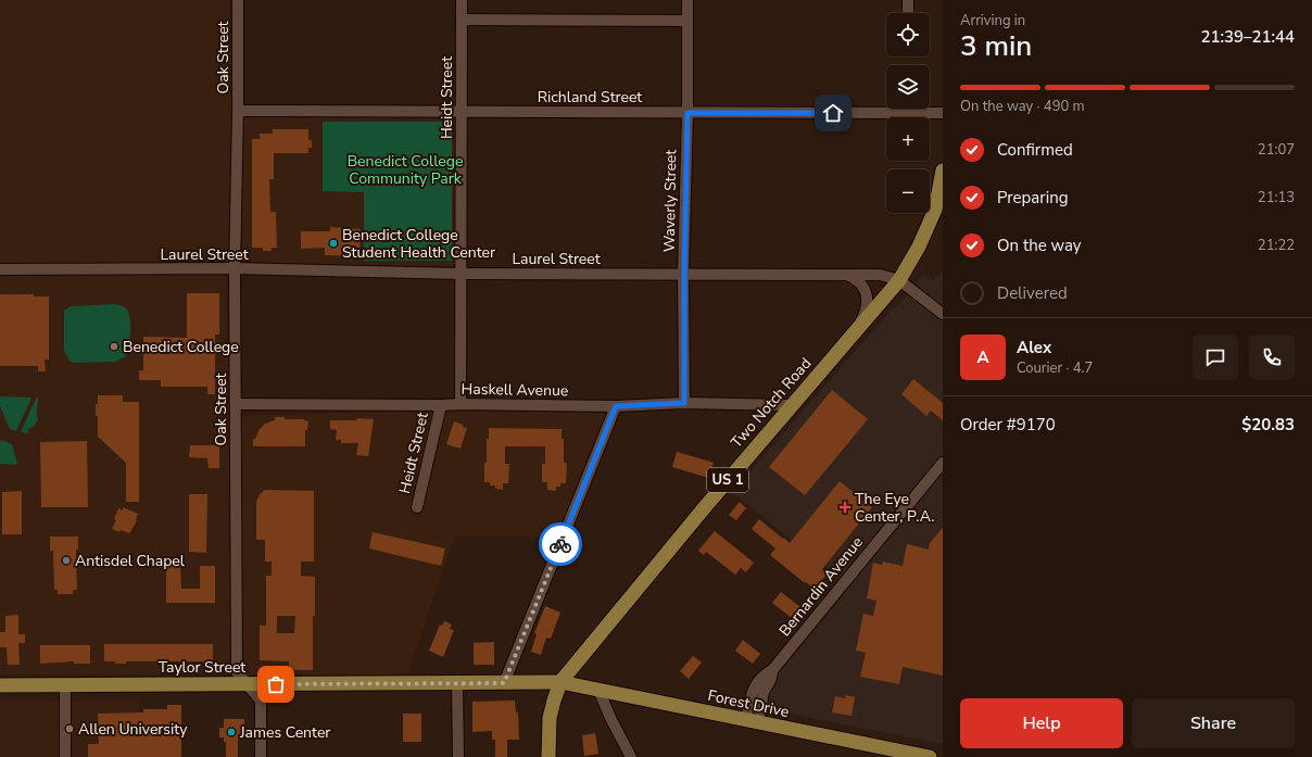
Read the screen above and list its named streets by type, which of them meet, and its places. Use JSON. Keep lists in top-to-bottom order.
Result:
{
  "streets": {
    "main road": [
      "Two Notch Road",
      "US 1",
      "Taylor Street",
      "Forest Drive"
    ],
    "street": [
      "Oak Street",
      "Richland Street",
      "Heidt Street",
      "Waverly Street",
      "Laurel Street",
      "Haskell Avenue",
      "Bernardin Avenue"
    ]
  },
  "crossings": [
    ["Oak Street", "Richland Street"],
    ["Oak Street", "Laurel Street"],
    ["Oak Street", "Haskell Avenue"],
    ["Oak Street", "Taylor Street"],
    ["Richland Street", "Heidt Street"],
    ["Richland Street", "Waverly Street"],
    ["Heidt Street", "Laurel Street"],
    ["Heidt Street", "Haskell Avenue"],
    ["Waverly Street", "Laurel Street"],
    ["Waverly Street", "Haskell Avenue"],
    ["Laurel Street", "Two Notch Road"],
    ["Haskell Avenue", "Two Notch Road"],
    ["Two Notch Road", "US 1"],
    ["Two Notch Road", "Taylor Street"],
    ["Two Notch Road", "Forest Drive"],
    ["US 1", "Taylor Street"],
    ["US 1", "Forest Drive"],
    ["Bernardin Avenue", "Forest Drive"],
    ["Taylor Street", "Forest Drive"]
  ],
  "parks": ["Benedict College Community Park"],
  "places": {
    "other": [
      "Benedict College Student Health Center",
      "Benedict College",
      "Antisdel Chapel",
      "Allen University",
      "James Center"
    ],
    "health": ["The Eye Center, P.A."]
  },
  "page": {
    "heading": ["3 min", "Arriving in", "21:39–21:44"],
    "panel": [
      "Alex",
      "Courier · 4.7",
      "Order #9170",
      "$20.83"
    ],
    "map_buttons": ["+", "−"],
    "bar": "On the way · 490 m",
    "list": [
      ["Confirmed", "21:07"],
      ["Preparing", "21:13"],
      ["On the way", "21:22"],
      "Delivered"
    ],
    "round": "A",
    "buttons": ["Help", "Share"]
  }
}
